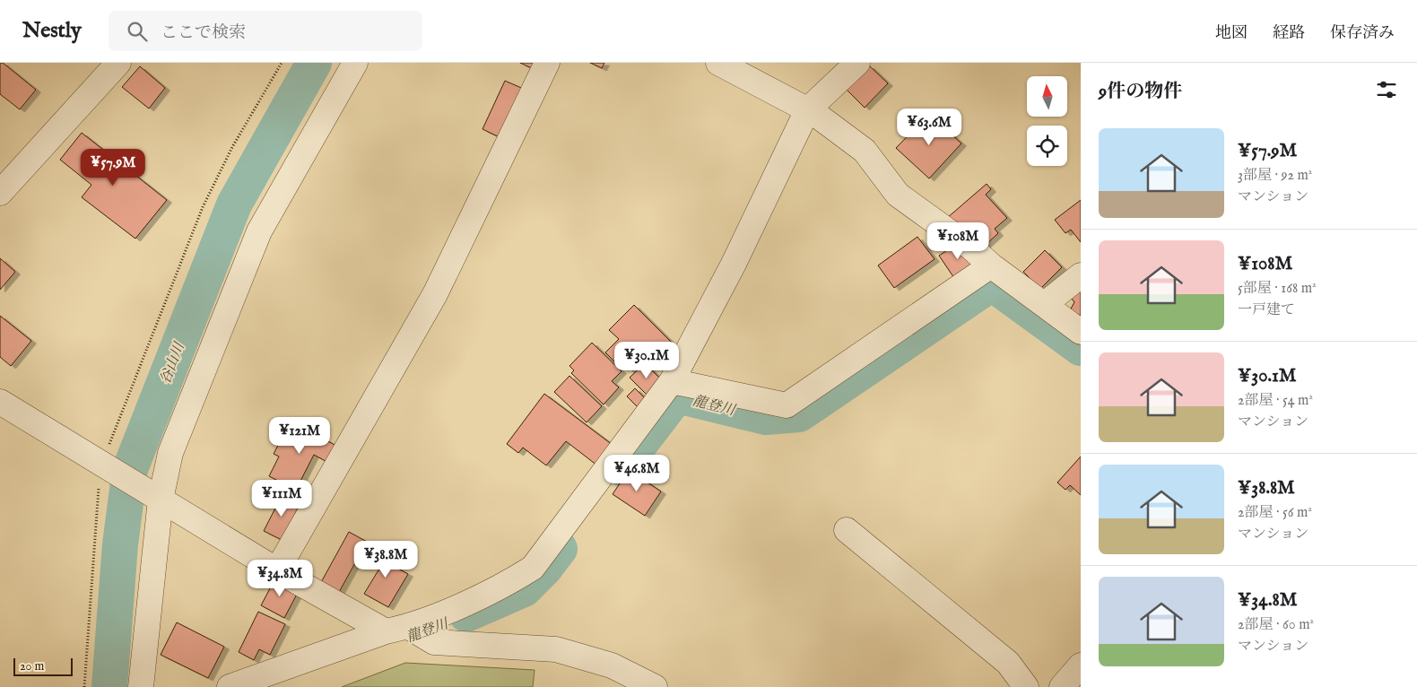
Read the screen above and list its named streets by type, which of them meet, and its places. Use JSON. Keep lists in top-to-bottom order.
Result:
{
  "water": ["谷山川", "龍登川"],
  "scale_bar": "20 m",
  "north": "top",
  "page": {
    "header": "Nestly",
    "search": "ここで検索",
    "nav": ["地図", "経路", "保存済み"],
    "heading": "9件の物件",
    "price": [
      "¥63.6M",
      "¥57.9M",
      "¥108M",
      "¥30.1M",
      "¥121M",
      "¥46.8M",
      "¥111M",
      "¥38.8M",
      "¥34.8M"
    ],
    "list": [
      {
        "name": "¥57.9M",
        "note": "3部屋 · 92 m² · マンション"
      },
      {
        "name": "¥108M",
        "note": "5部屋 · 168 m² · 一戸建て"
      },
      {
        "name": "¥30.1M",
        "note": "2部屋 · 54 m² · マンション"
      },
      {
        "name": "¥38.8M",
        "note": "2部屋 · 56 m² · マンション"
      },
      {
        "name": "¥34.8M",
        "note": "2部屋 · 60 m² · マンション"
      }
    ],
    "scale": "20 m"
  }
}
